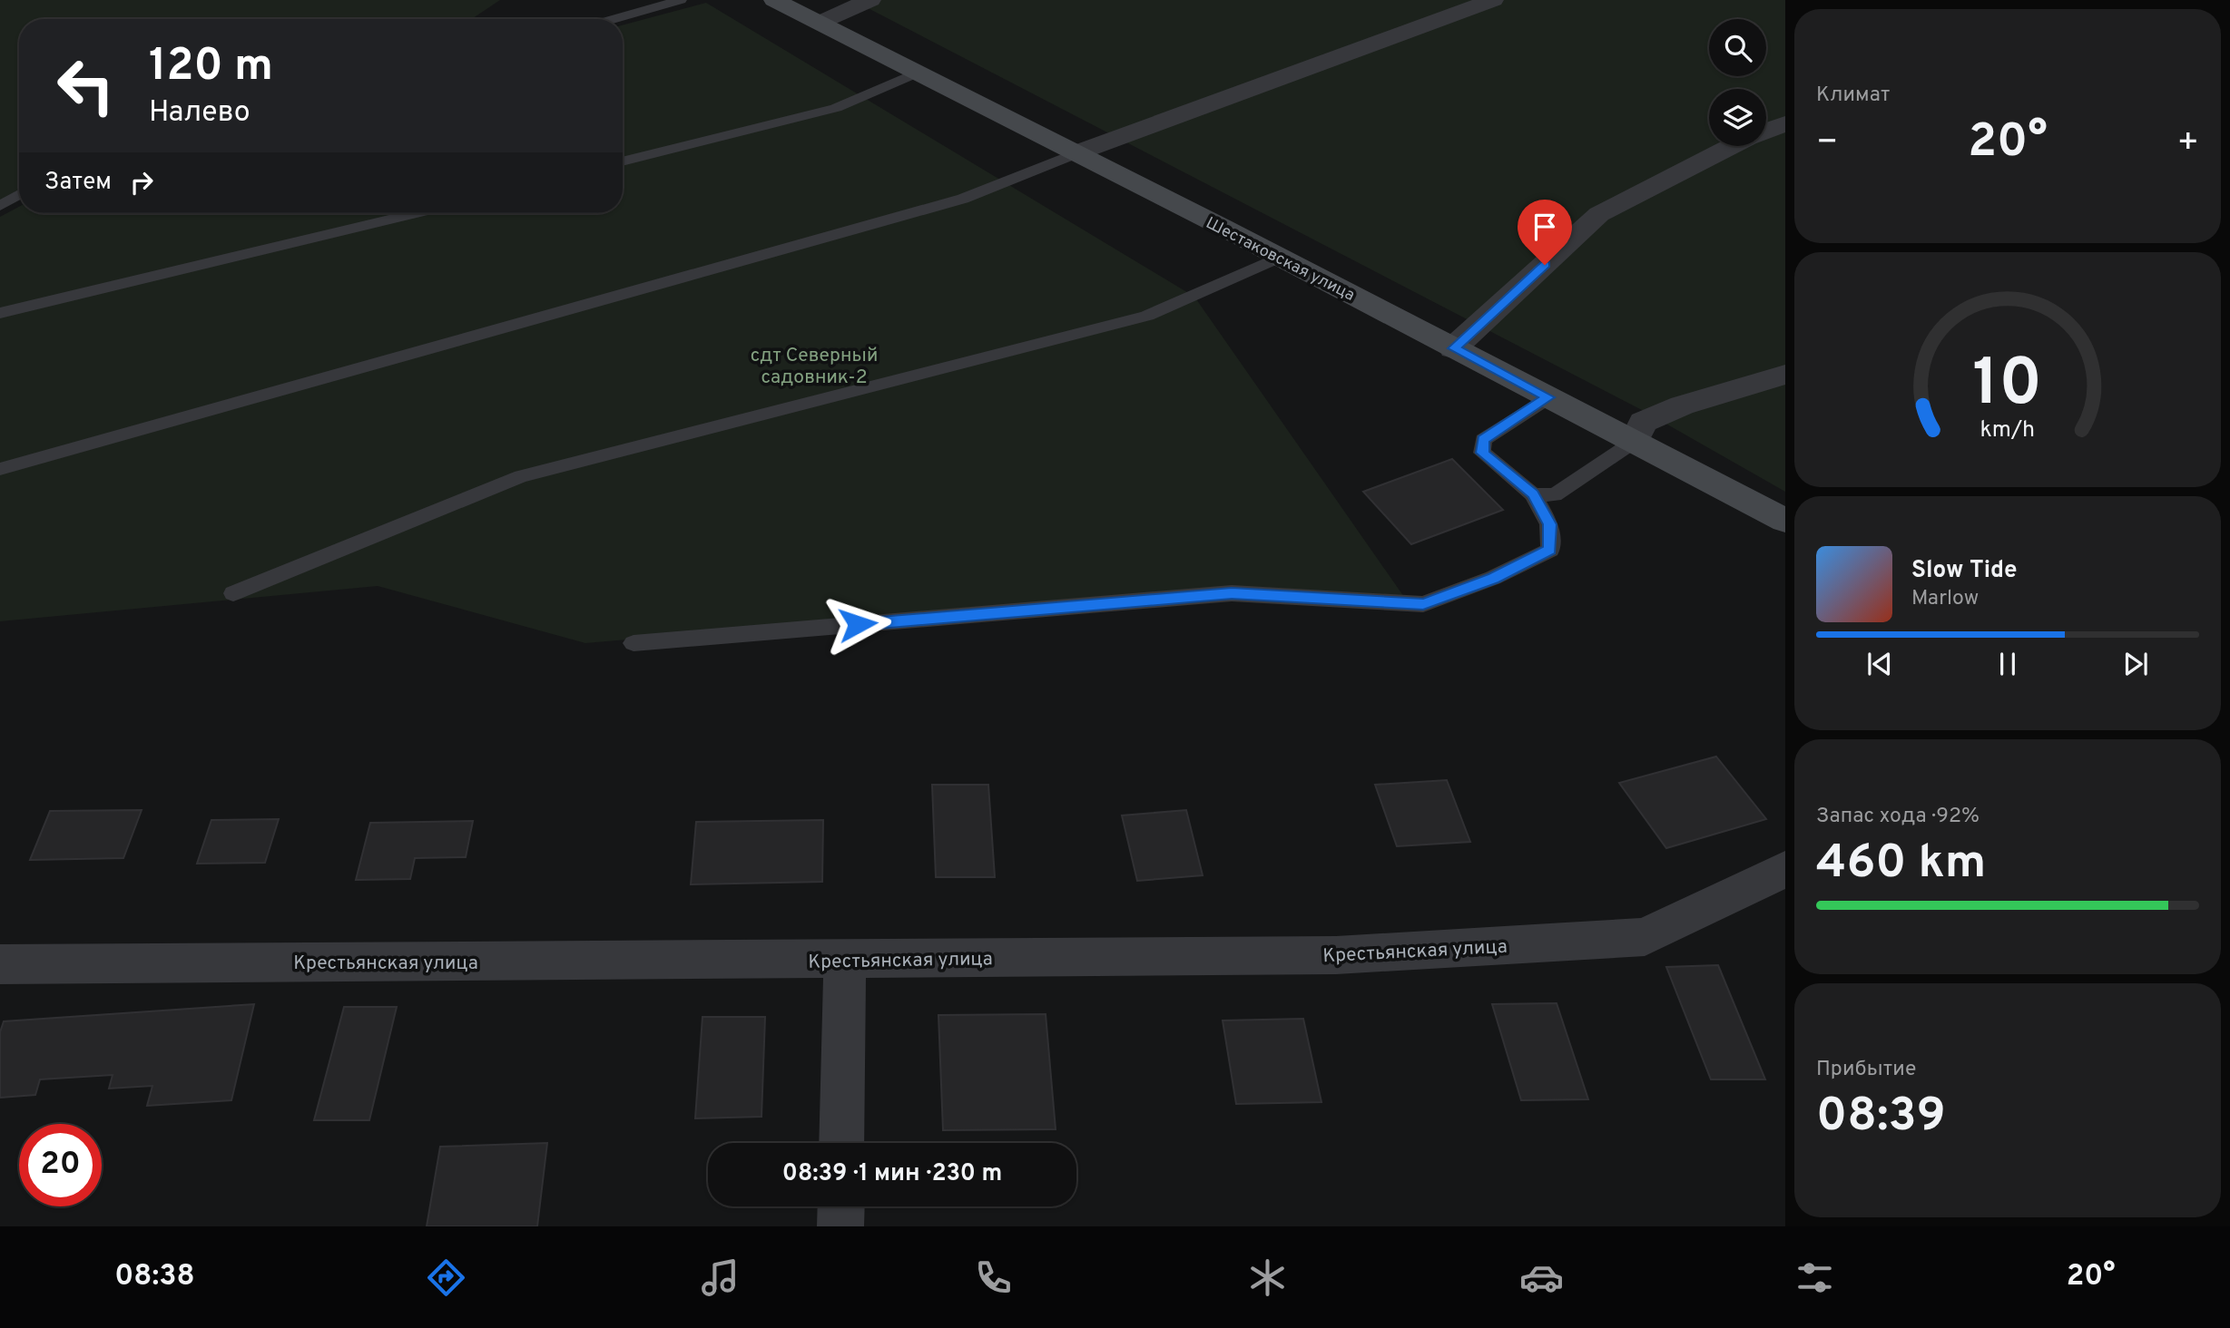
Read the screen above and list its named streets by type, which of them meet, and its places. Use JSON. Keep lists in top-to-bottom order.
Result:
{
  "streets": {
    "main road": ["Шестаковская улица"],
    "street": ["Крестьянская улица"]
  },
  "parks": ["сдт Северный садовник-2"],
  "page": {
    "tile": [
      "Климат",
      ["Запас хода · 92%", "460 km"],
      ["Прибытие", "08:39"]
    ],
    "turn": ["120 m", "Налево"],
    "heat": ["−", "20°", "+"],
    "then": "Затем",
    "song": ["Slow Tide", "Marlow"],
    "limit": "20",
    "trip": "08:39 · 1 мин · 230 m",
    "tabs": ["08:38", "20°"],
    "gauge": ["10", "km/h"]
  }
}
